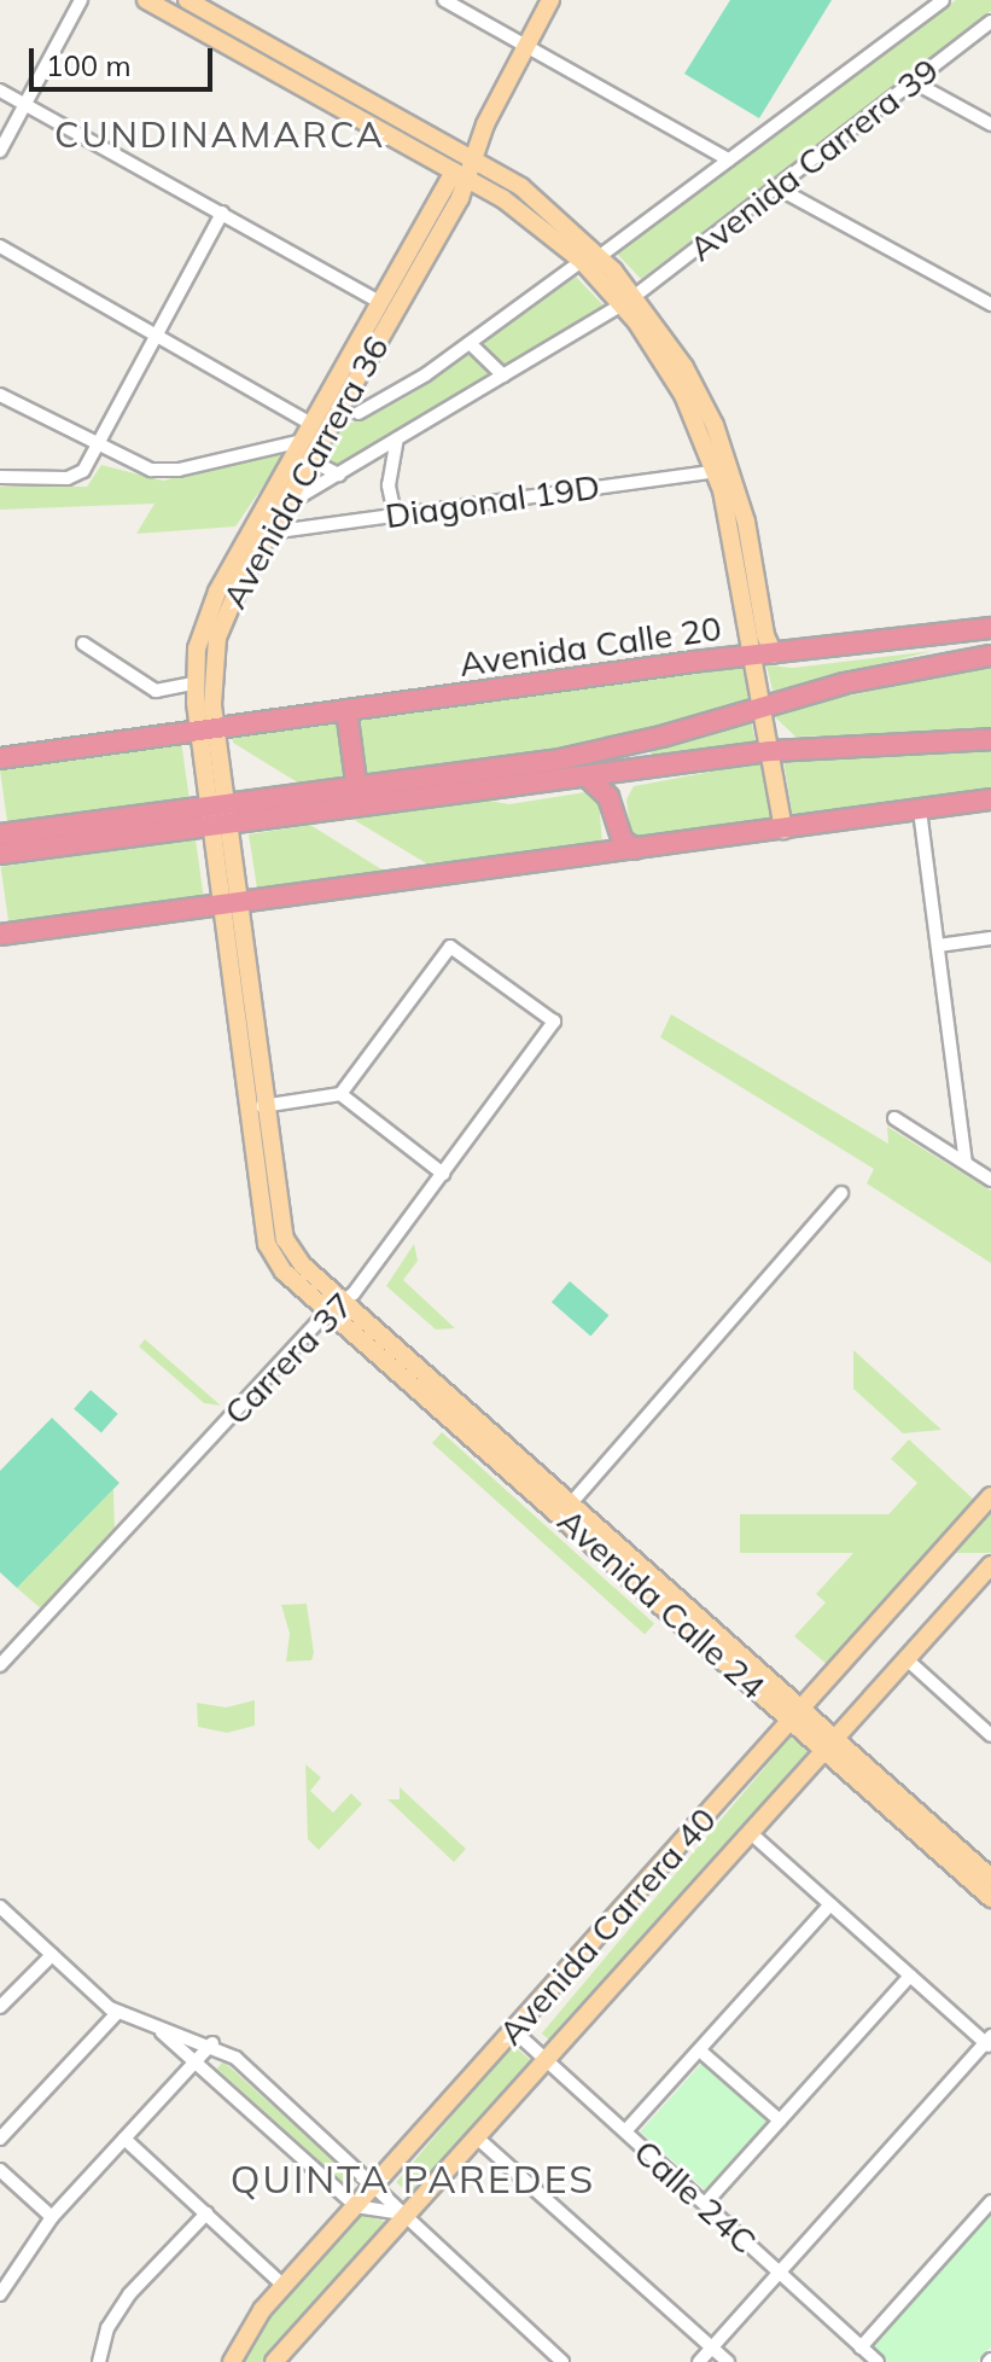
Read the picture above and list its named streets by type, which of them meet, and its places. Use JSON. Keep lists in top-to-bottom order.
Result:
{
  "streets": {
    "highway": ["Avenida Calle 20"],
    "main road": ["Avenida Carrera 36", "Avenida Calle 24", "Avenida Carrera 40"],
    "street": [
      "Avenida Carrera 39",
      "Diagonal 19D",
      "Carrera 37",
      "Calle 24C"
    ]
  },
  "crossings": [
    ["Avenida Carrera 39", "Avenida Carrera 36"],
    ["Avenida Carrera 36", "Diagonal 19D"],
    ["Avenida Carrera 36", "Avenida Calle 20"],
    ["Avenida Carrera 36", "Carrera 37"],
    ["Avenida Carrera 36", "Avenida Calle 24"],
    ["Carrera 37", "Avenida Calle 24"],
    ["Avenida Calle 24", "Avenida Carrera 40"],
    ["Avenida Carrera 40", "Calle 24C"]
  ],
  "districts": ["CUNDINAMARCA", "QUINTA PAREDES"],
  "scale_bar": "100 m"
}
